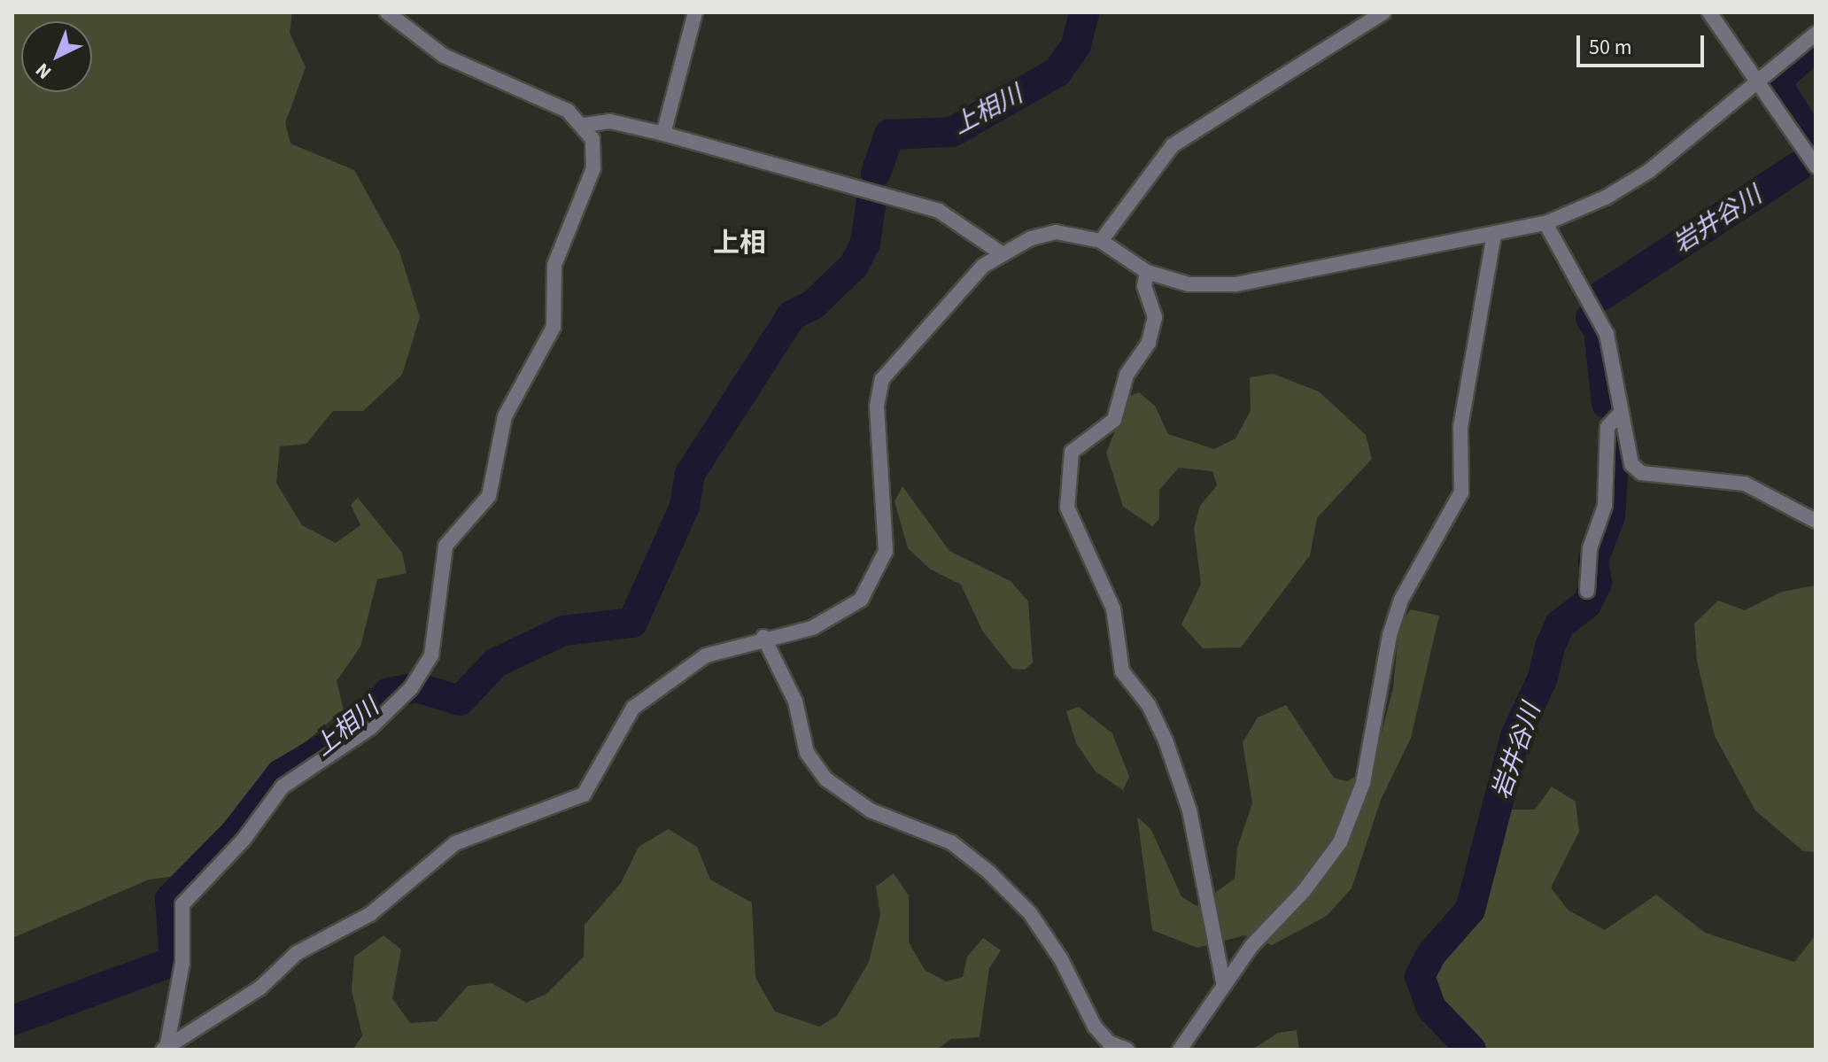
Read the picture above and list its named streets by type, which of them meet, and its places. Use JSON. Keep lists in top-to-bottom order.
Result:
{
  "districts": ["上相"],
  "water": ["上相川", "岩井谷川"],
  "scale_bar": "50 m",
  "north": "bottom left"
}
